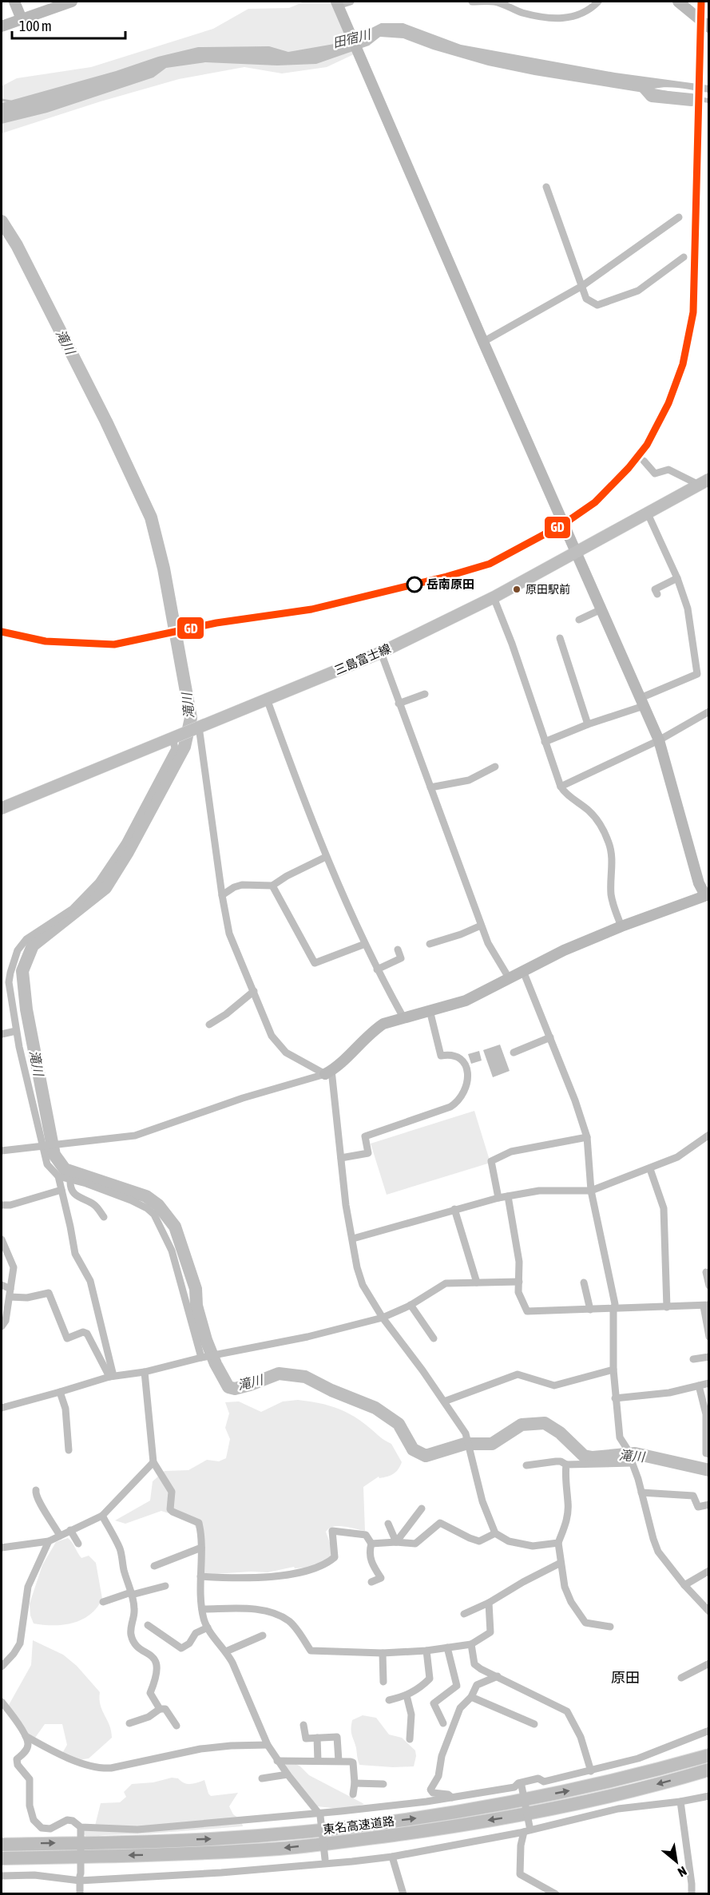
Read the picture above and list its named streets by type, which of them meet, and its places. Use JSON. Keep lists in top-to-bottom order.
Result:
{
  "streets": {
    "highway": ["東名高速道路"],
    "main road": ["三島富士線"]
  },
  "districts": ["原田"],
  "water": ["田宿川", "滝川"],
  "places": ["岳南原田", "原田駅前"],
  "lines": ["transit line GD"],
  "scale_bar": "100 m",
  "north": "bottom right"
}
